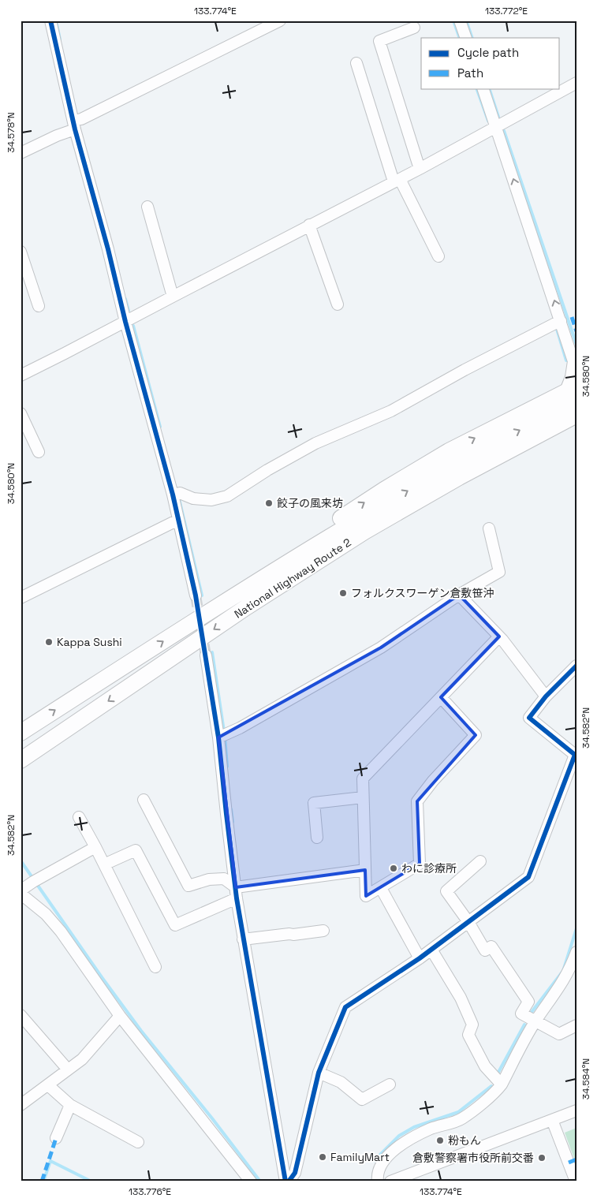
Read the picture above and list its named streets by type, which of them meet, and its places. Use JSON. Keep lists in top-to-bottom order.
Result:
{
  "streets": {
    "highway": ["National Highway Route 2"]
  },
  "places": [
    "餃子の風来坊",
    "フォルクスワーゲン倉敷笹沖",
    "Kappa Sushi",
    "わに診療所",
    "粉もん",
    "FamilyMart",
    "倉敷警察署市役所前交番"
  ],
  "legend": ["Cycle path", "Path"],
  "coordinates": [
    "133.774°E",
    "133.772°E",
    "34.578°N",
    "34.580°N",
    "34.582°N",
    "34.584°N",
    "133.776°E"
  ]
}
